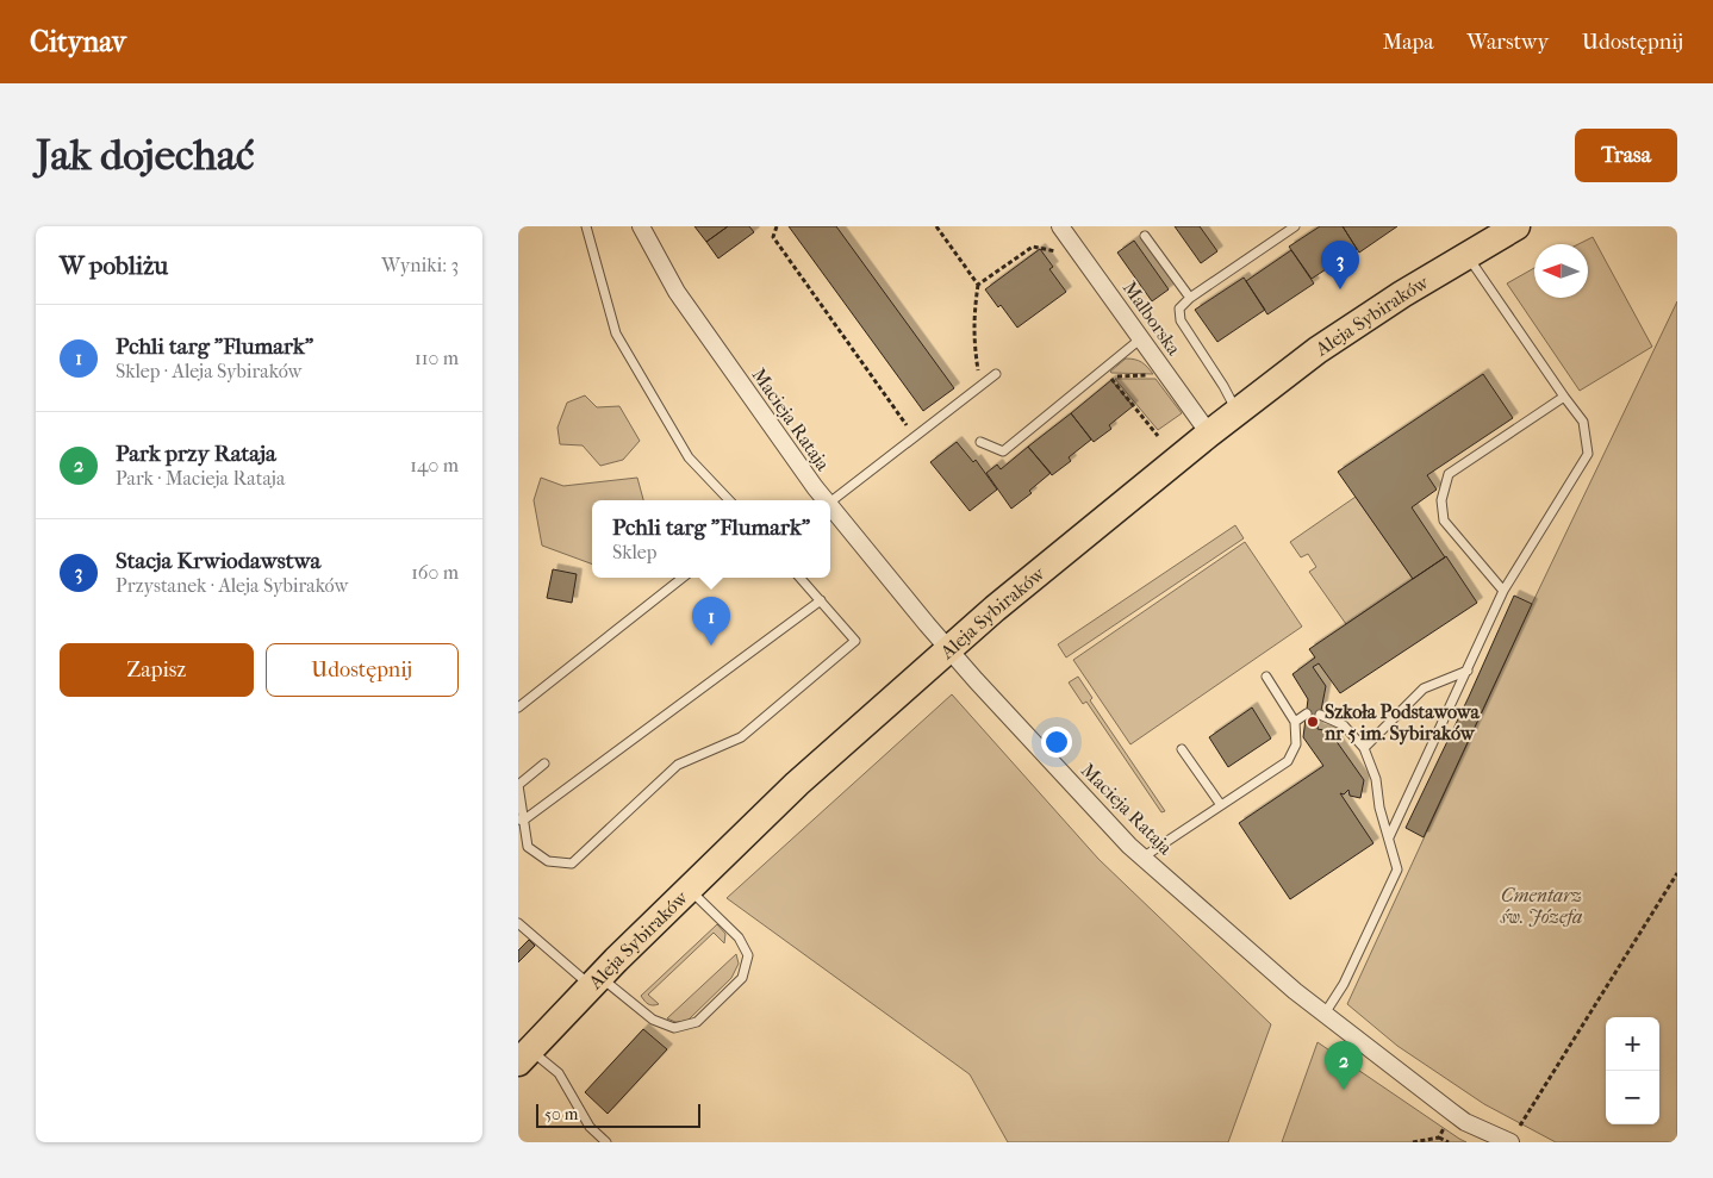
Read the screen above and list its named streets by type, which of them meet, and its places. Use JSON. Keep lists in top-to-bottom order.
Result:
{
  "streets": {
    "main road": ["Aleja Sybiraków"],
    "street": ["Malborska", "Macieja Rataja"]
  },
  "crossings": [
    ["Aleja Sybiraków", "Malborska"],
    ["Aleja Sybiraków", "Macieja Rataja"]
  ],
  "parks": ["Cmentarz św. Józefa"],
  "places": ["Szkoła Podstawowa nr 5 im. Sybiraków"],
  "scale_bar": "50 m",
  "north": "left",
  "page": {
    "header": "Citynav",
    "nav": ["Mapa", "Warstwy", "Udostępnij"],
    "buttons": [
      "Trasa",
      ["Zapisz", "Udostępnij"]
    ],
    "title": "Jak dojechać",
    "heading": ["W pobliżu", "Wyniki: 3"],
    "pins": ["3", "1", "2"],
    "list": [
      {
        "mark": "1",
        "name": "Pchli targ \"Flumark\"",
        "note": "Sklep · Aleja Sybiraków",
        "value": "110 m"
      },
      {
        "mark": "2",
        "name": "Park przy Rataja",
        "note": "Park · Macieja Rataja",
        "value": "140 m"
      },
      {
        "mark": "3",
        "name": "Stacja Krwiodawstwa",
        "note": "Przystanek · Aleja Sybiraków",
        "value": "160 m"
      }
    ],
    "popup": ["Pchli targ \"Flumark\"", "Sklep"],
    "map_buttons": ["+", "−"],
    "scale": "50 m"
  }
}
